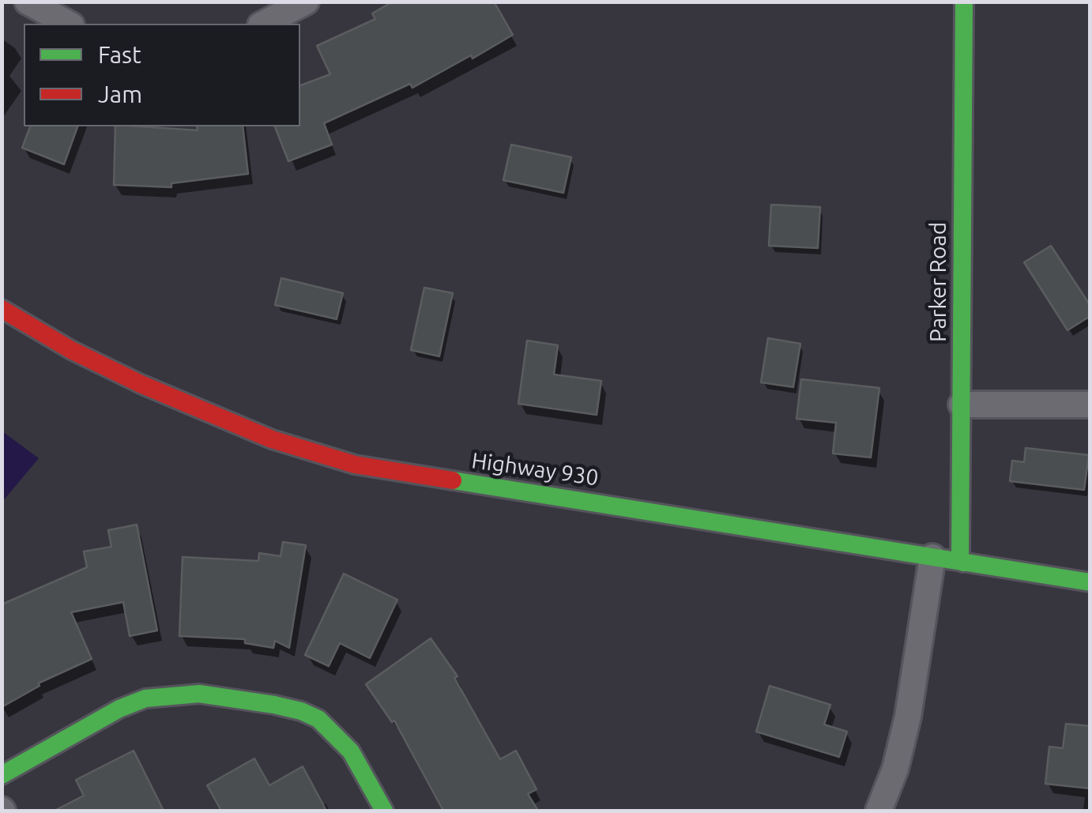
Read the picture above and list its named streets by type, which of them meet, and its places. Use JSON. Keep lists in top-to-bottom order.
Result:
{
  "streets": {
    "street": ["Parker Road", "Highway 930"]
  },
  "crossings": [
    ["Parker Road", "Highway 930"]
  ],
  "legend": ["Fast", "Jam"]
}
